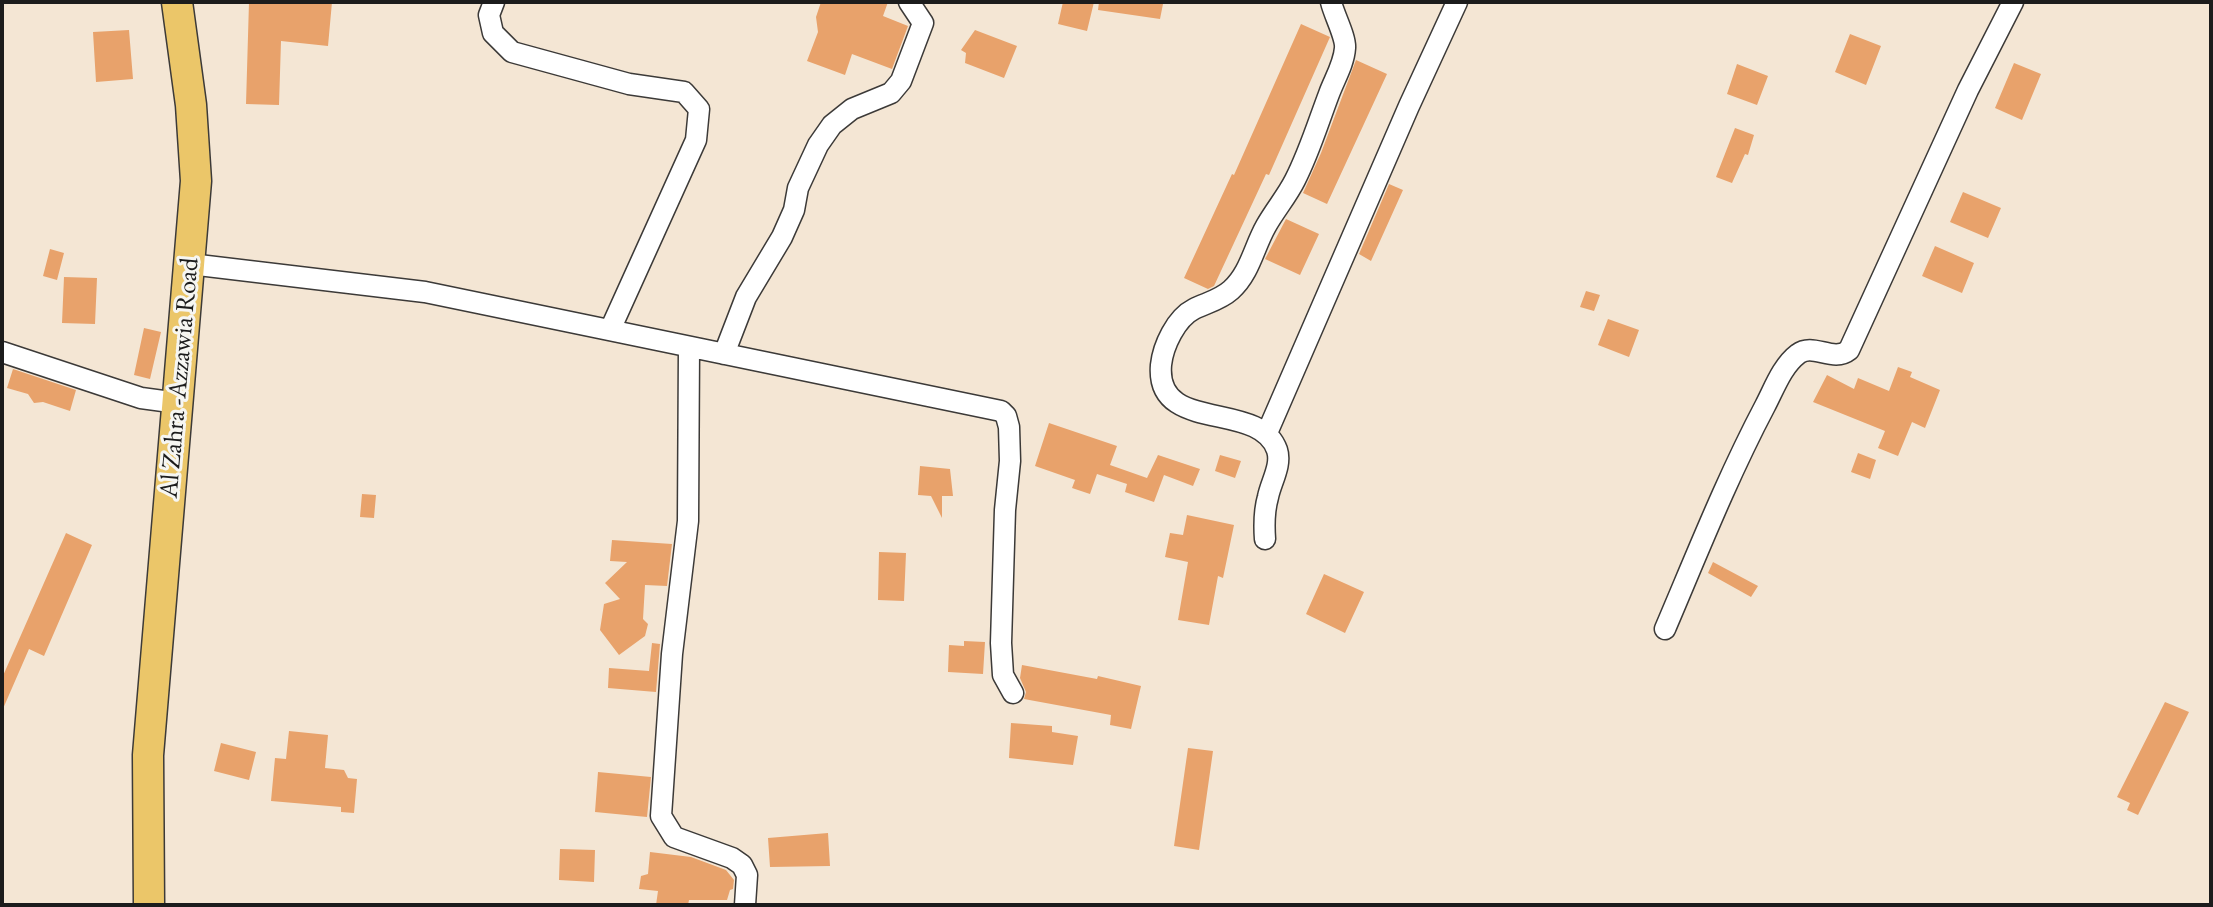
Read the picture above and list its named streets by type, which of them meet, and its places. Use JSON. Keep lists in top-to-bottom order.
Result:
{
  "streets": {
    "main road": ["Al Zahra -Azzawia Road"]
  }
}
